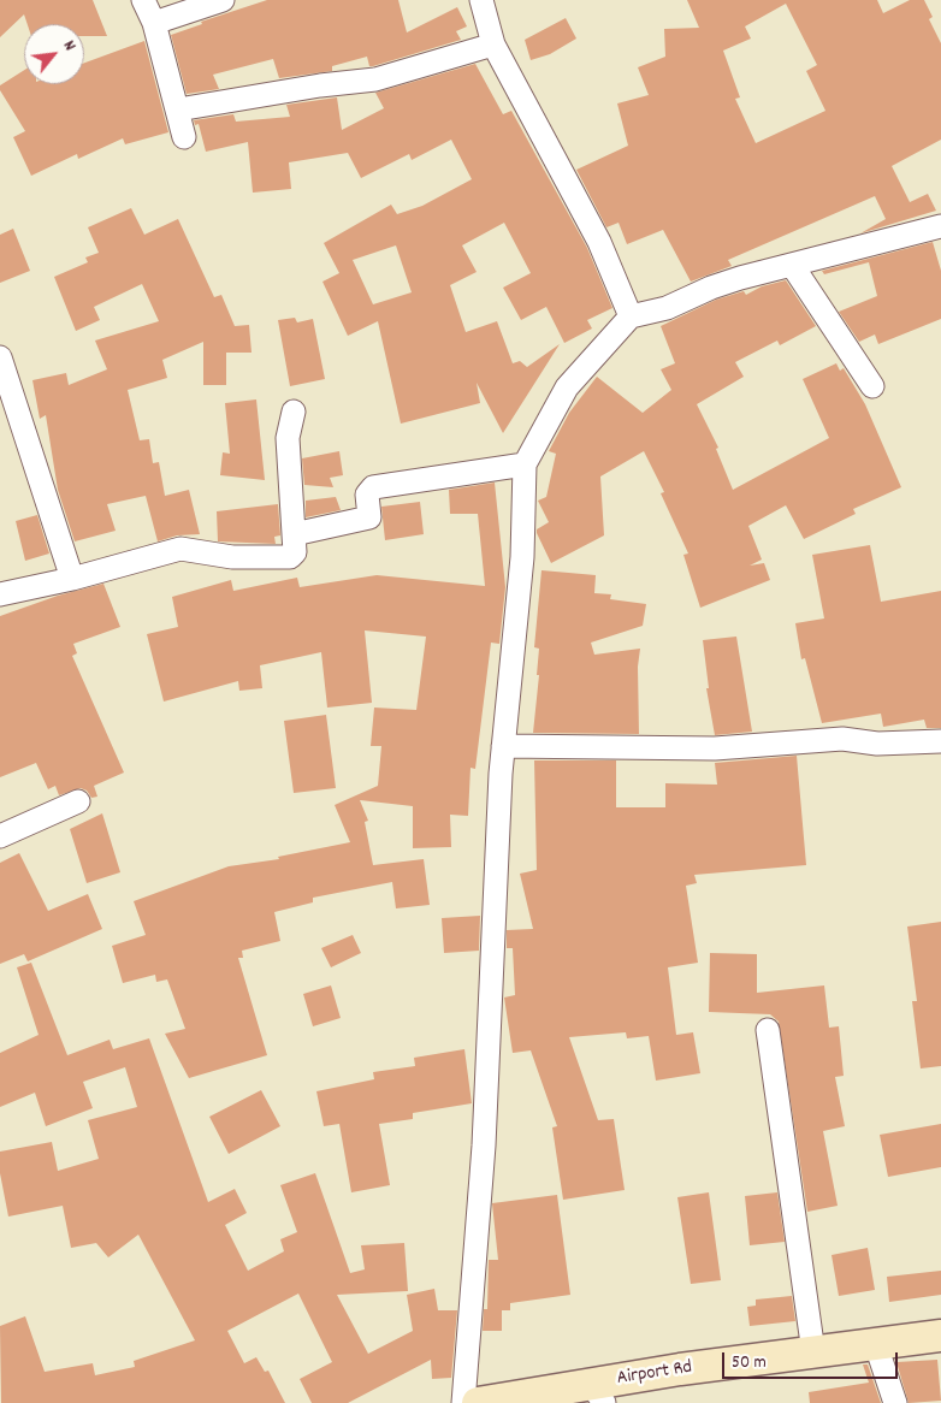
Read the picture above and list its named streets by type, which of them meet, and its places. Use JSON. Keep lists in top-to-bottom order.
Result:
{
  "streets": {
    "main road": ["Airport Rd"]
  },
  "scale_bar": "50 m",
  "north": "top right"
}
